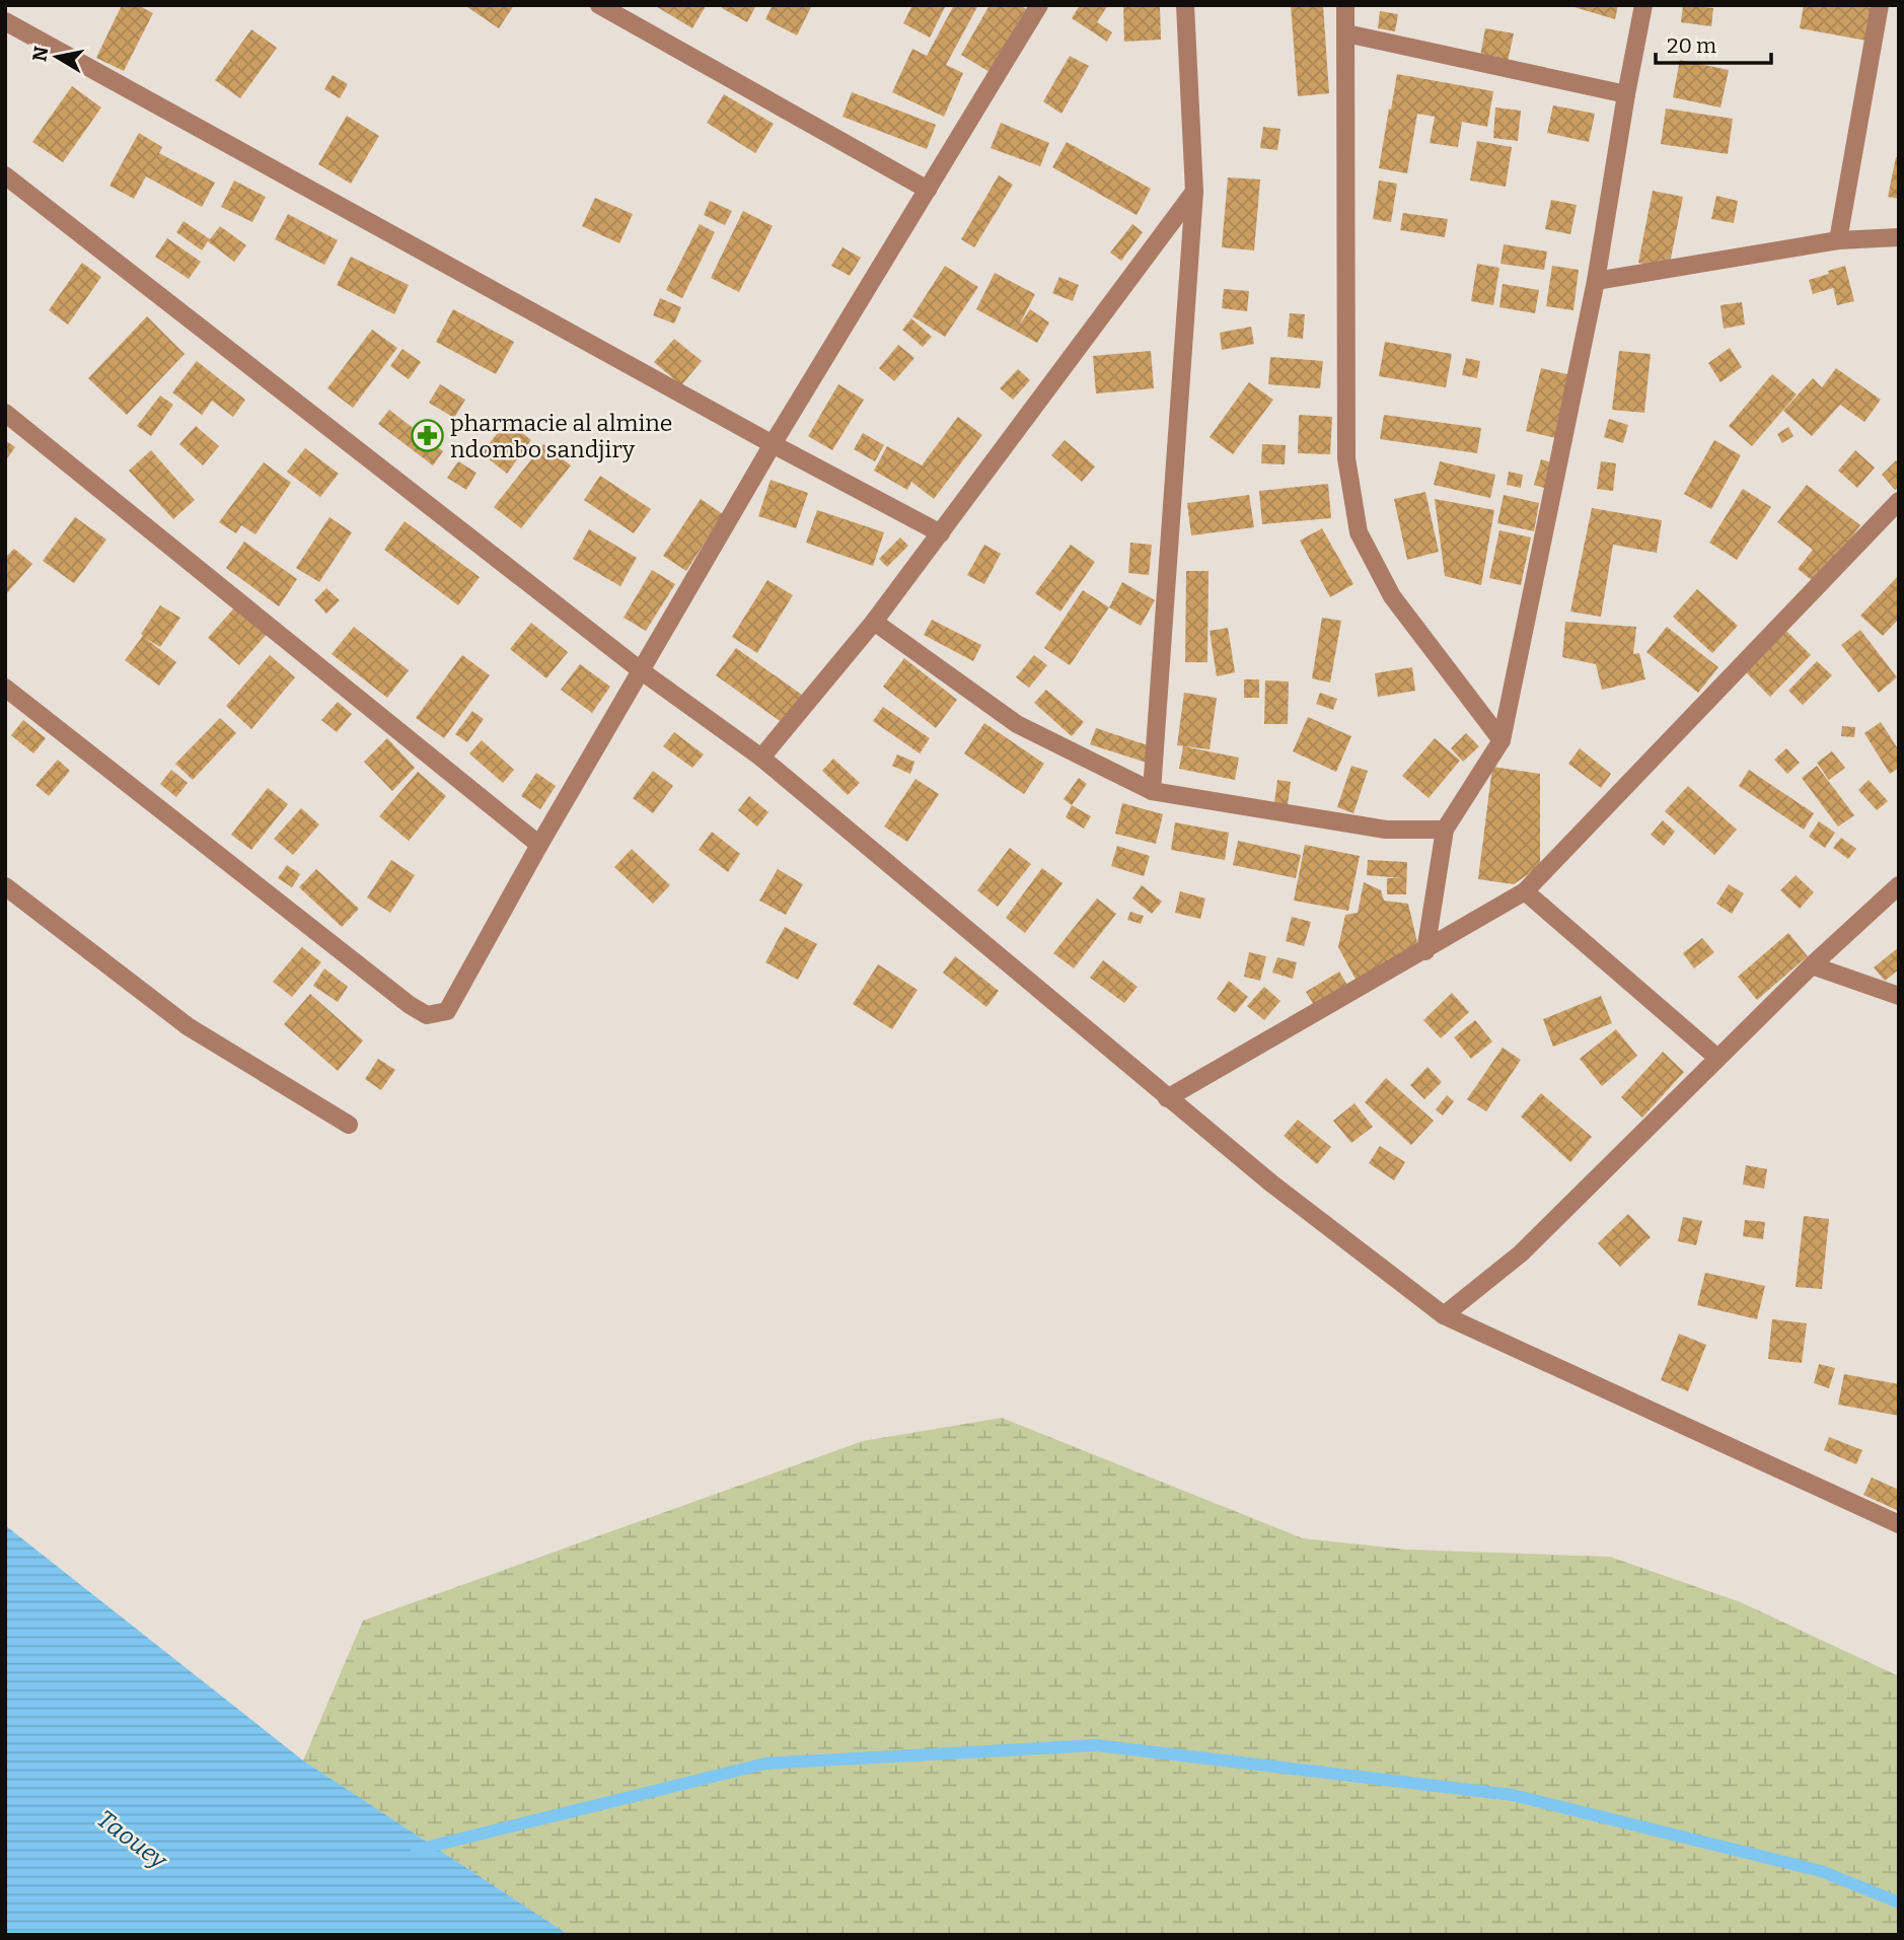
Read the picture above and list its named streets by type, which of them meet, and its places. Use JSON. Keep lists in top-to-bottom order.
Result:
{
  "water": ["Taouey"],
  "places": {
    "pharmacy": ["pharmacie al almine ndombo sandjiry"]
  },
  "scale_bar": "20 m",
  "north": "left"
}
